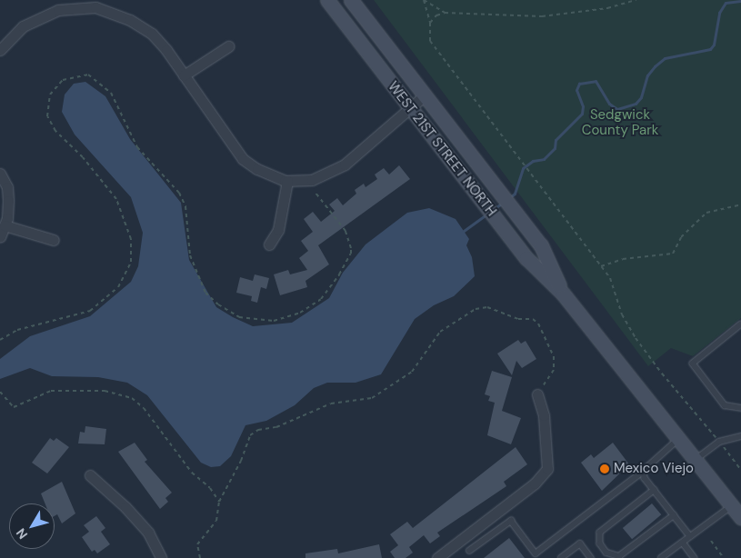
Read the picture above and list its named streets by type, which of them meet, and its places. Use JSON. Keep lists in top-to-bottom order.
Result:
{
  "streets": {
    "main road": ["WEST 21ST STREET NORTH"]
  },
  "parks": ["Sedgwick County Park"],
  "places": ["Mexico Viejo"],
  "north": "bottom left"
}
